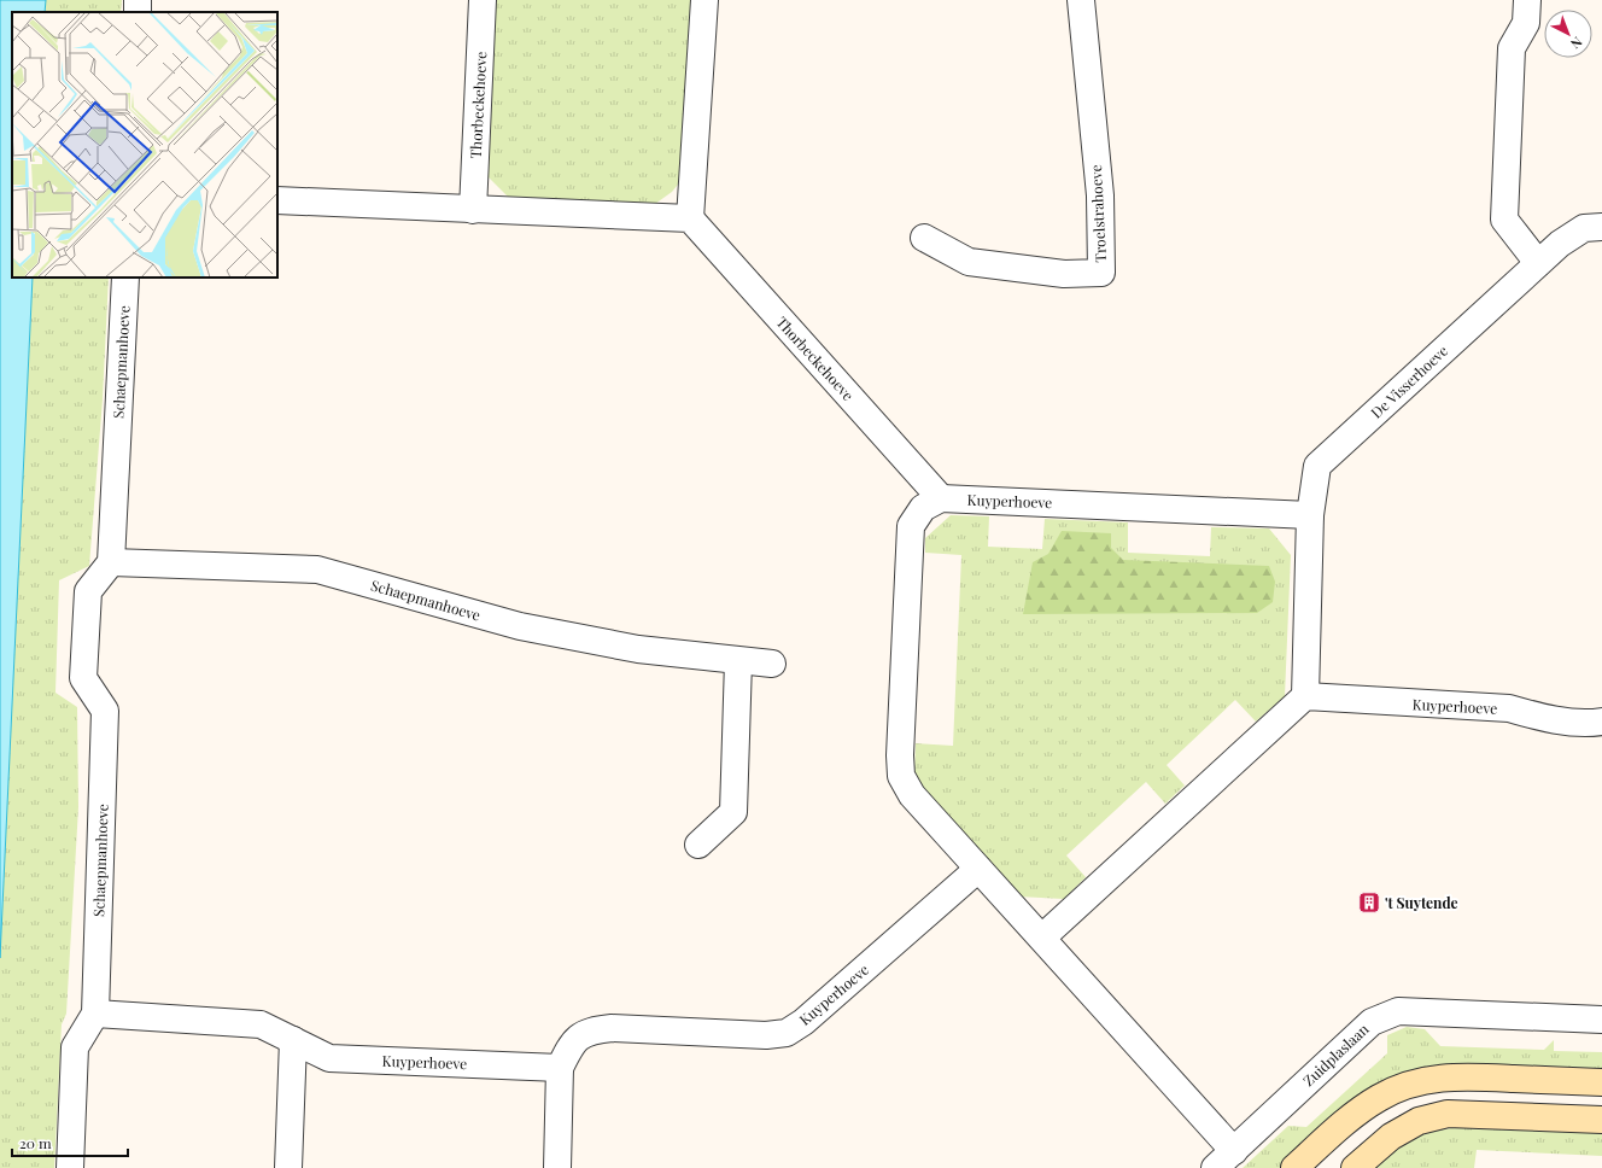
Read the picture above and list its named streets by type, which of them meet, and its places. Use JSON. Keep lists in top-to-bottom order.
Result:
{
  "streets": {
    "street": [
      "Thorbeckehoeve",
      "Troelstrahoeve",
      "Schaepmanhoeve",
      "De Visserhoeve",
      "Kuyperhoeve",
      "Zuidplaslaan"
    ]
  },
  "crossings": [
    ["Thorbeckehoeve", "Kuyperhoeve"],
    ["Schaepmanhoeve", "Kuyperhoeve"],
    ["De Visserhoeve", "Kuyperhoeve"]
  ],
  "places": {
    "building": ["'t Suytende"]
  },
  "scale_bar": "20 m",
  "north": "bottom right"
}
